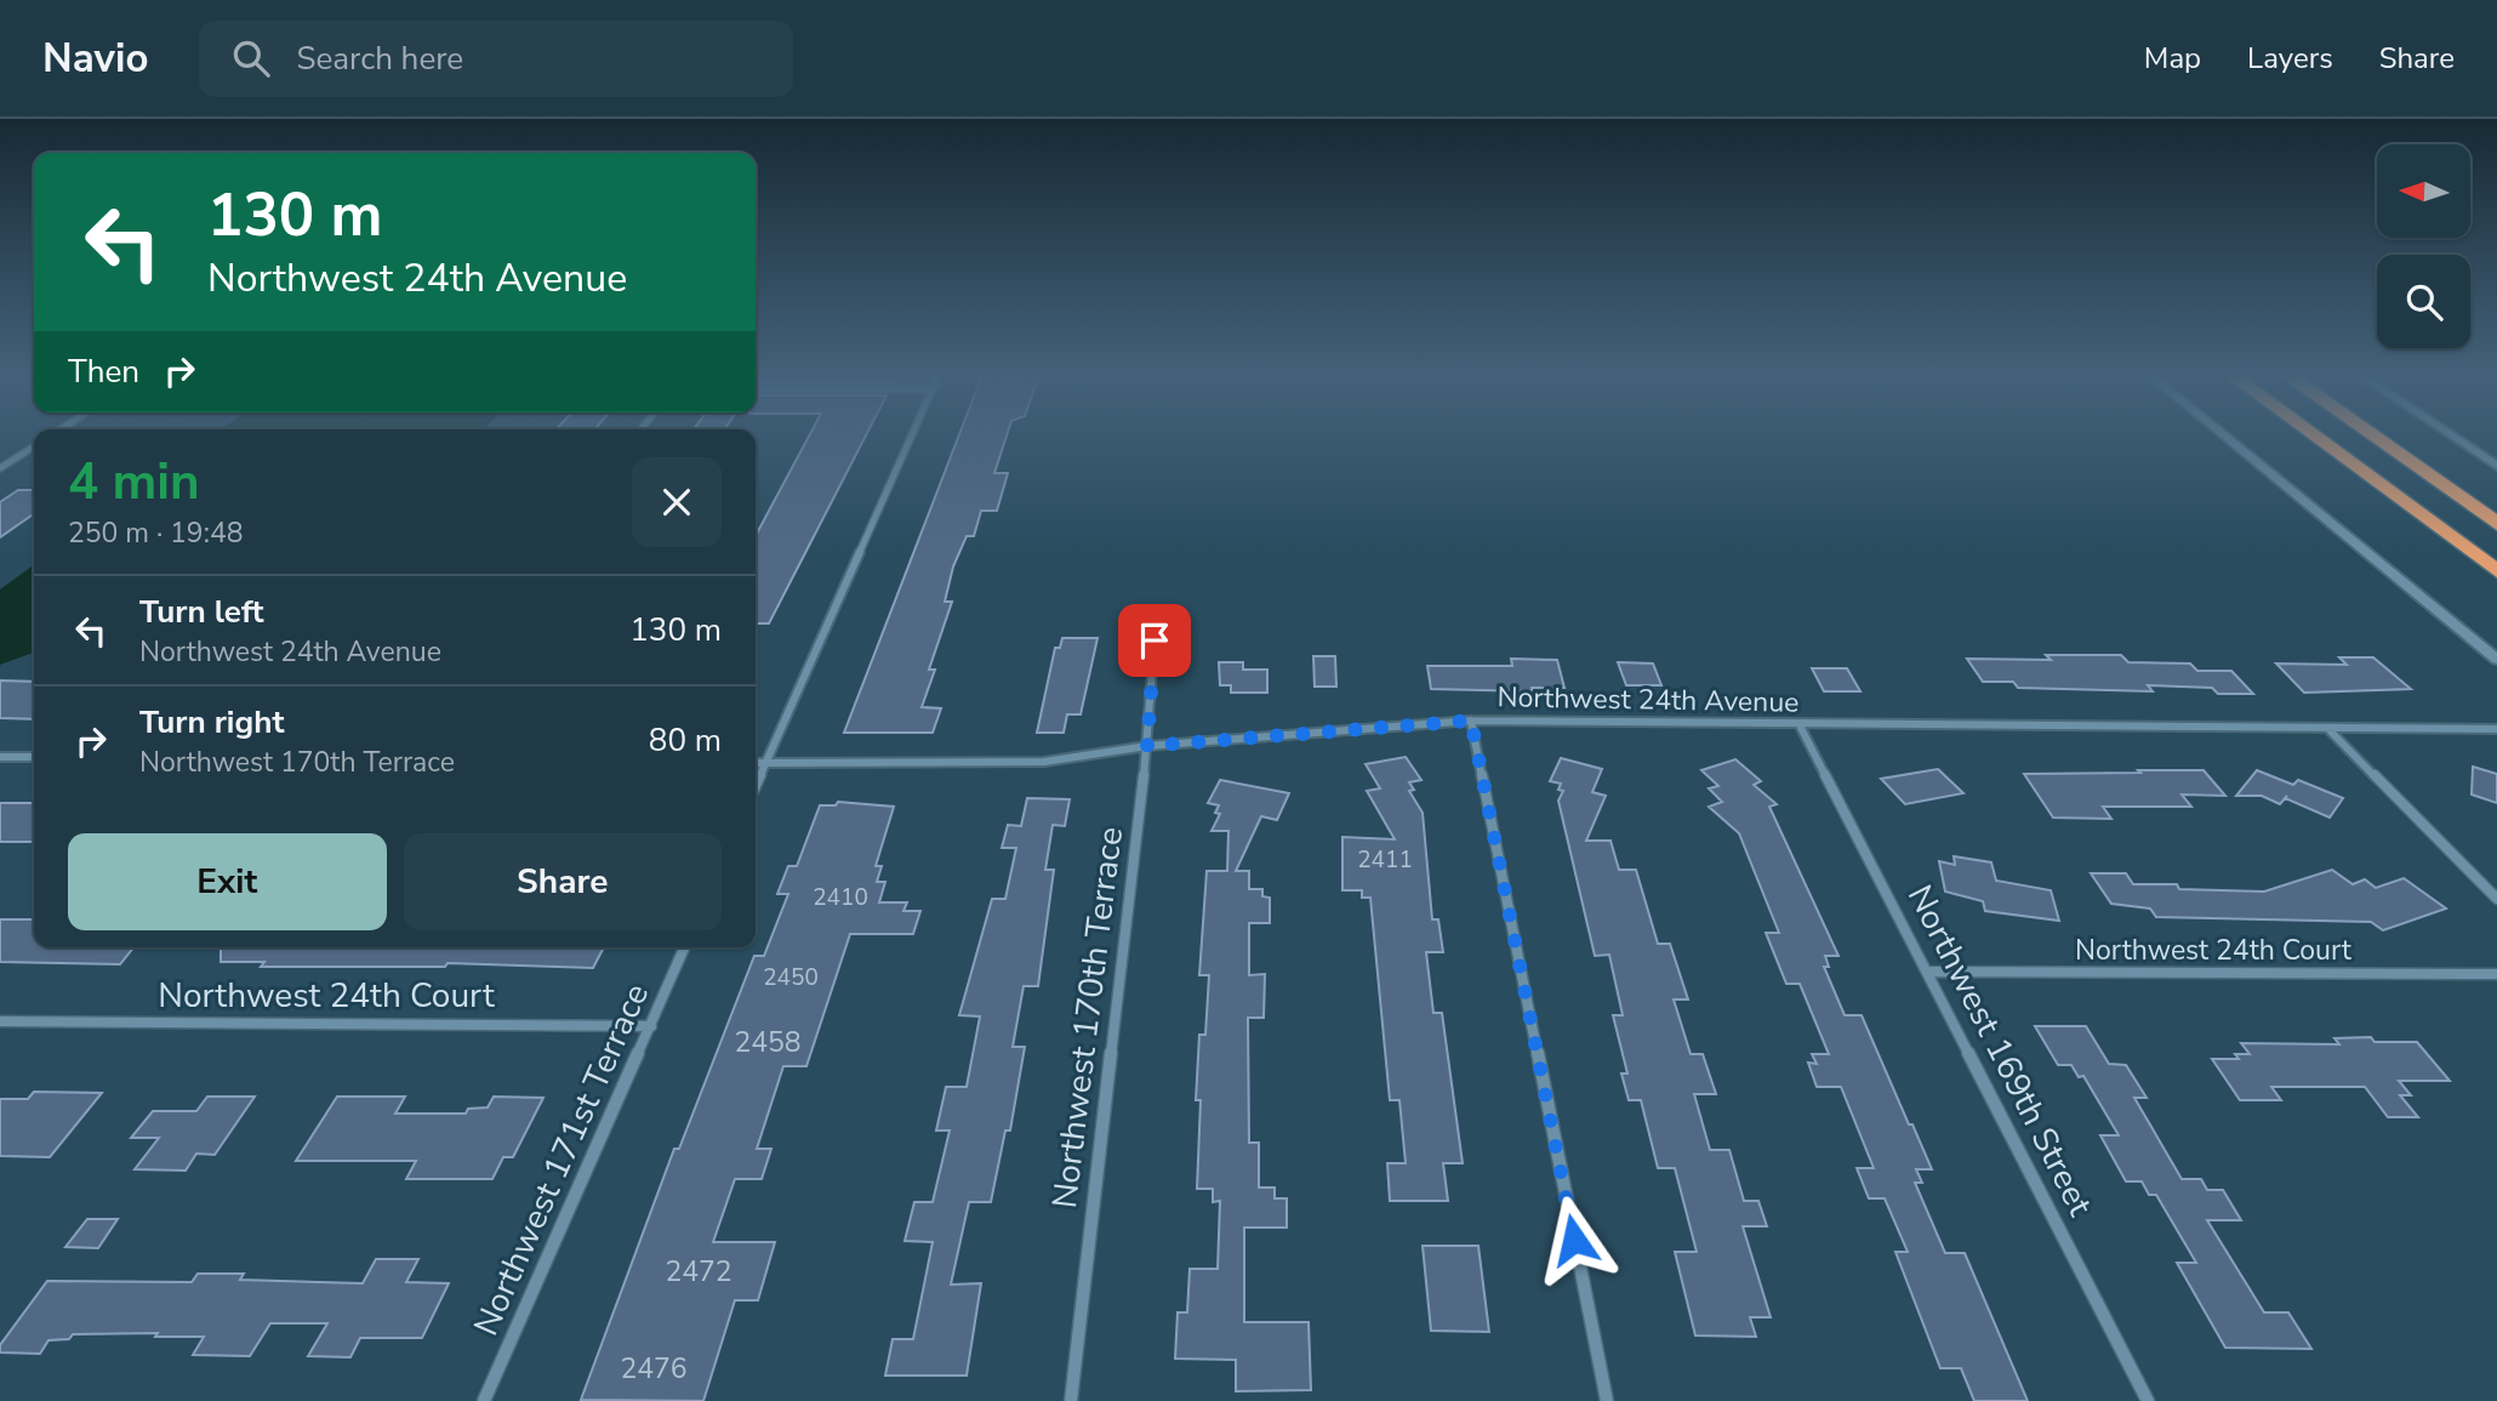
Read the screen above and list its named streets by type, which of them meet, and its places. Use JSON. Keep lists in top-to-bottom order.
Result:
{
  "streets": {
    "street": [
      "Northwest 24th Avenue",
      "Northwest 24th Court",
      "Northwest 170th Terrace",
      "Northwest 169th Street",
      "Northwest 171st Terrace"
    ]
  },
  "crossings": [
    ["Northwest 24th Avenue", "Northwest 170th Terrace"],
    ["Northwest 24th Avenue", "Northwest 169th Street"],
    ["Northwest 24th Court", "Northwest 169th Street"],
    ["Northwest 24th Court", "Northwest 171st Terrace"]
  ],
  "house_numbers": [
    "2411",
    "2410",
    "2450",
    "2458",
    "2472",
    "2476"
  ],
  "north": "left",
  "page": {
    "header": "Navio",
    "search": "Search here",
    "nav": ["Map", "Layers", "Share"],
    "turn": ["130 m", "Northwest 24th Avenue"],
    "then": "Then",
    "heading": ["4 min", "250 m · 19:48"],
    "list": [
      {
        "name": "Turn left",
        "note": "Northwest 24th Avenue",
        "value": "130 m"
      },
      {
        "name": "Turn right",
        "note": "Northwest 170th Terrace",
        "value": "80 m"
      }
    ],
    "buttons": ["Exit", "Share"]
  }
}
